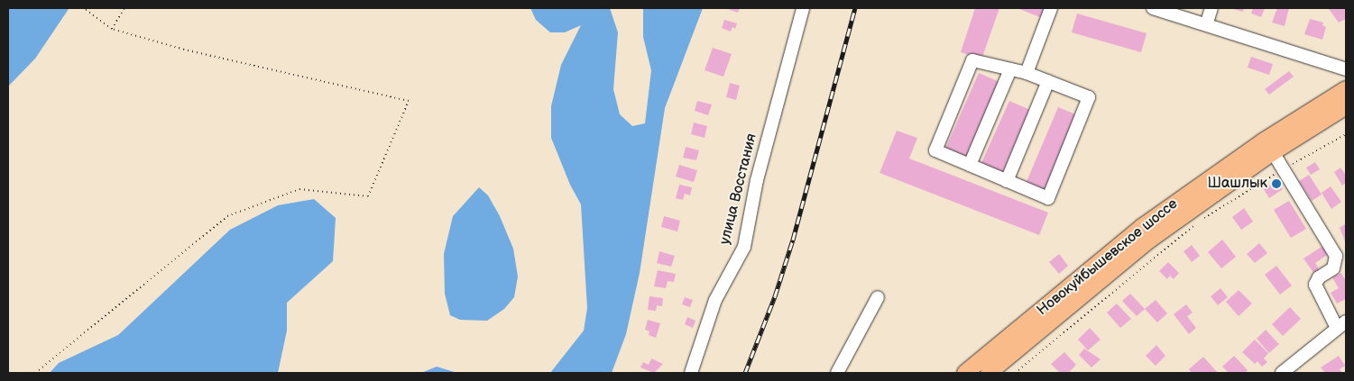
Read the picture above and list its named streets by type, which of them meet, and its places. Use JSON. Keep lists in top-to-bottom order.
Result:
{
  "streets": {
    "main road": ["Новокуйбышевское шоссе"],
    "street": ["улица Восстания"]
  },
  "places": ["Шашлык"]
}
